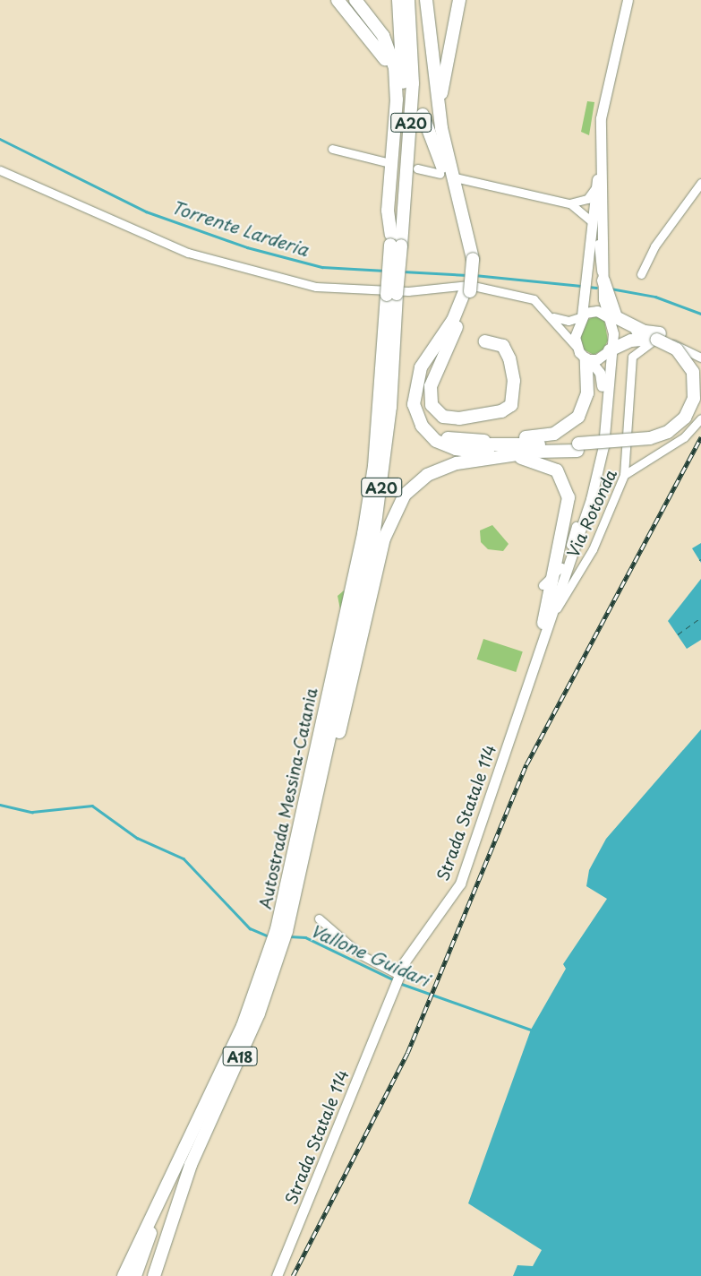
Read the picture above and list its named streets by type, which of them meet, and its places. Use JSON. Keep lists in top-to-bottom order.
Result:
{
  "streets": {
    "highway": ["A20", "Autostrada Messina-Catania", "A18"],
    "main road": ["Strada Statale 114"],
    "street": ["Via Rotonda"]
  },
  "crossings": [
    ["A20", "Autostrada Messina-Catania"],
    ["Via Rotonda", "Strada Statale 114"],
    ["Autostrada Messina-Catania", "A18"]
  ],
  "water": ["Torrente Larderia", "Vallone Guidari"]
}
